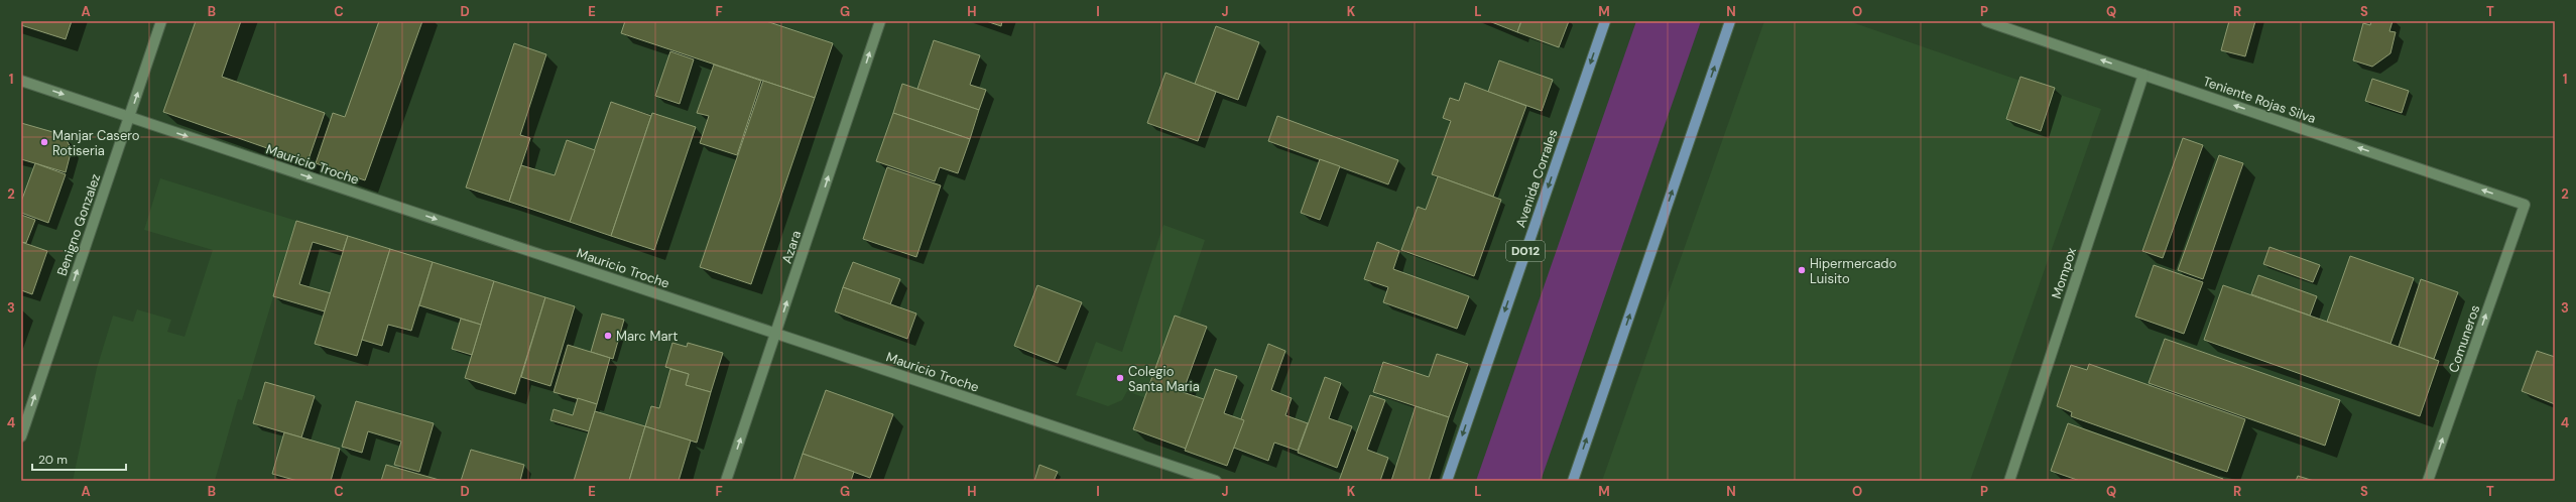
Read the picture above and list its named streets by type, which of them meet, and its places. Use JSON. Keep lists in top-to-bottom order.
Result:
{
  "streets": {
    "main road": ["Avenida Corrales", "D012"],
    "street": [
      "Teniente Rojas Silva",
      "Mauricio Troche",
      "Benigno Gonzalez",
      "Azara",
      "Mompox",
      "Comuneros"
    ]
  },
  "crossings": [
    ["Teniente Rojas Silva", "Mompox"],
    ["Teniente Rojas Silva", "Comuneros"],
    ["Mauricio Troche", "Benigno Gonzalez"],
    ["Mauricio Troche", "Azara"]
  ],
  "one_way": [
    "Teniente Rojas Silva",
    "Mauricio Troche",
    "Avenida Corrales",
    "Benigno Gonzalez",
    "Azara",
    "Comuneros"
  ],
  "places": [
    "Manjar Casero Rotiseria",
    "Hipermercado Luisito",
    "Marc Mart",
    "Colegio Santa Maria"
  ],
  "scale_bar": "20 m",
  "grid": {
    "columns": [
      "A",
      "B",
      "C",
      "D",
      "E",
      "F",
      "G",
      "H",
      "I",
      "J",
      "K",
      "L",
      "M",
      "N",
      "O",
      "P",
      "Q",
      "R",
      "S",
      "T"
    ],
    "rows": [
      "1",
      "2",
      "3",
      "4"
    ]
  }
}
